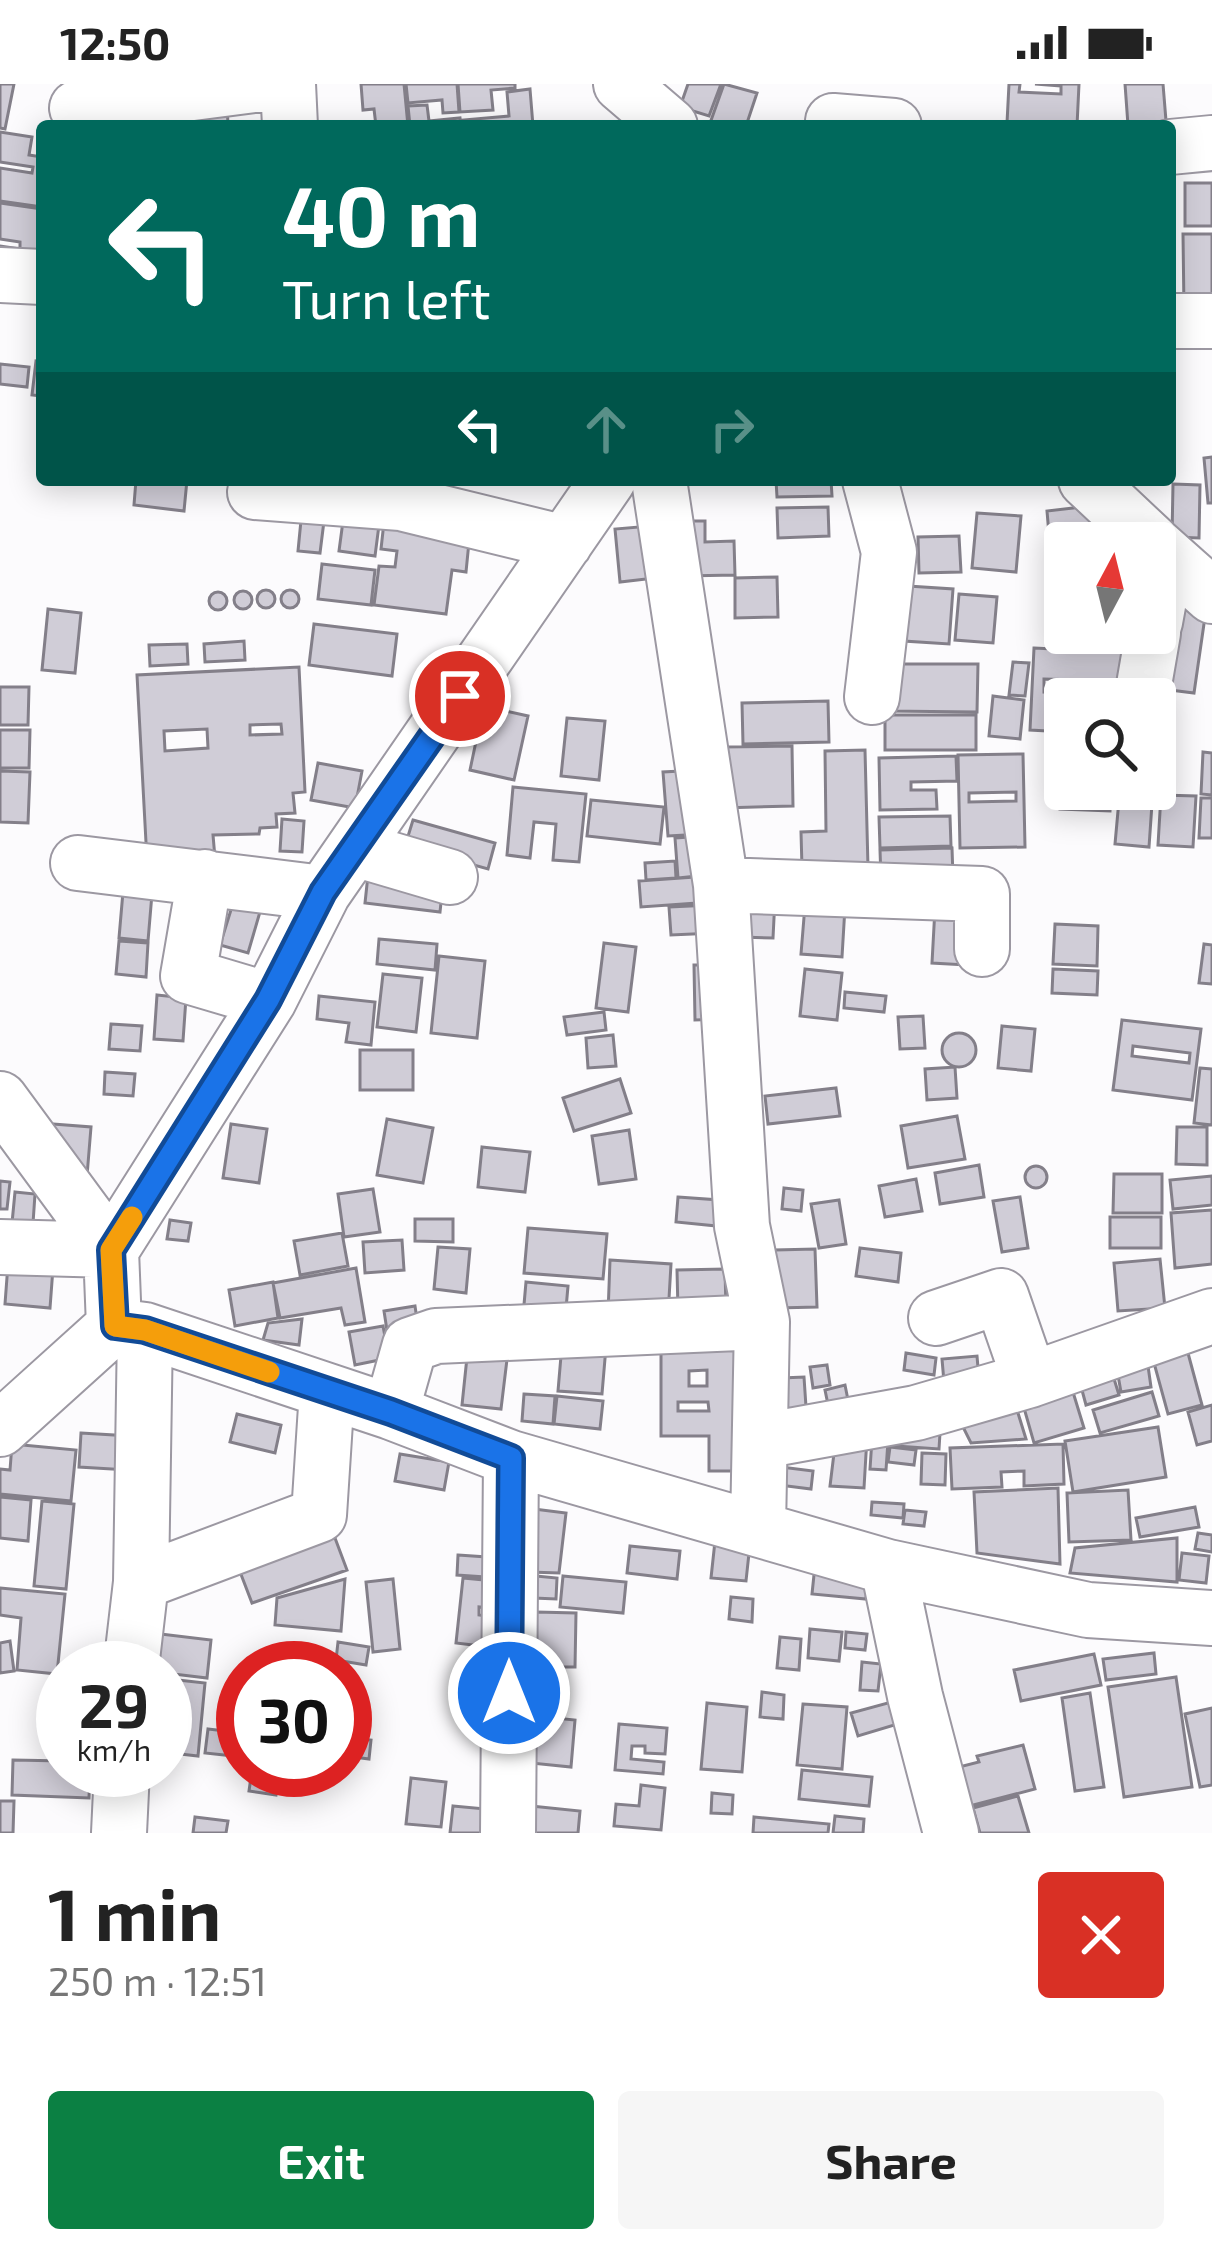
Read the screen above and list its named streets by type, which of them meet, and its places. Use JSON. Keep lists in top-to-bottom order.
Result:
{
  "north": "top",
  "page": {
    "status": "12:50",
    "turn": ["40 m", "Turn left"],
    "speed": "29 km/h",
    "limit": "30",
    "heading": ["1 min", "250 m · 12:51"],
    "buttons": ["Exit", "Share"]
  }
}
